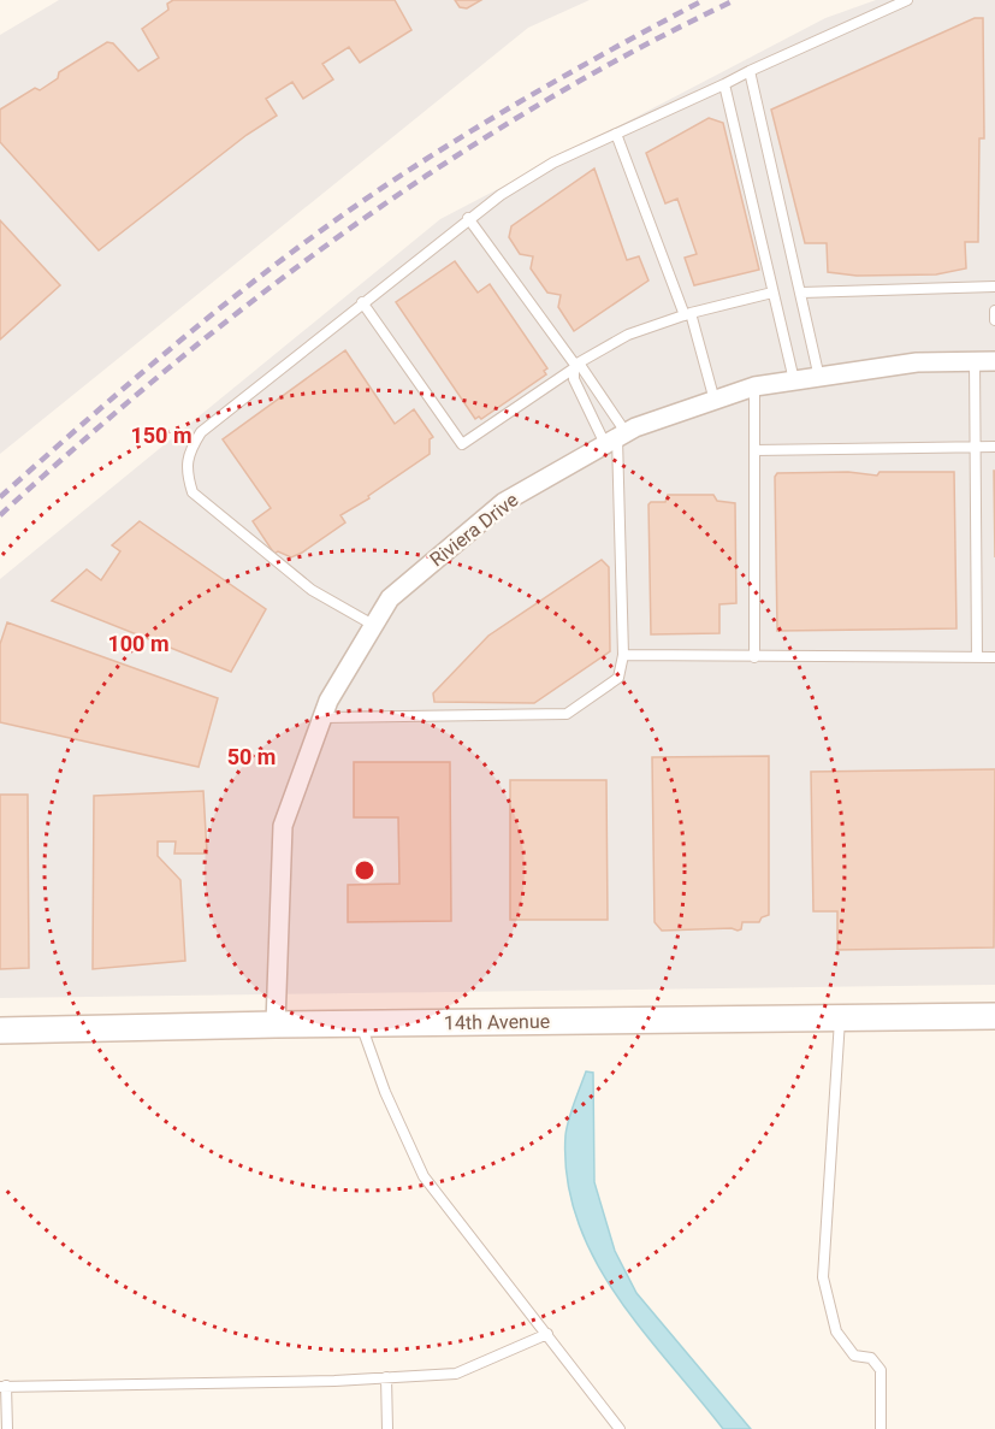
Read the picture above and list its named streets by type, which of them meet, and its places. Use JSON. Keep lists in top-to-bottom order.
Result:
{
  "streets": {
    "main road": ["14th Avenue"],
    "street": ["Riviera Drive"]
  },
  "crossings": [
    ["Riviera Drive", "14th Avenue"]
  ],
  "rings": ["150 m", "100 m", "50 m"]
}
